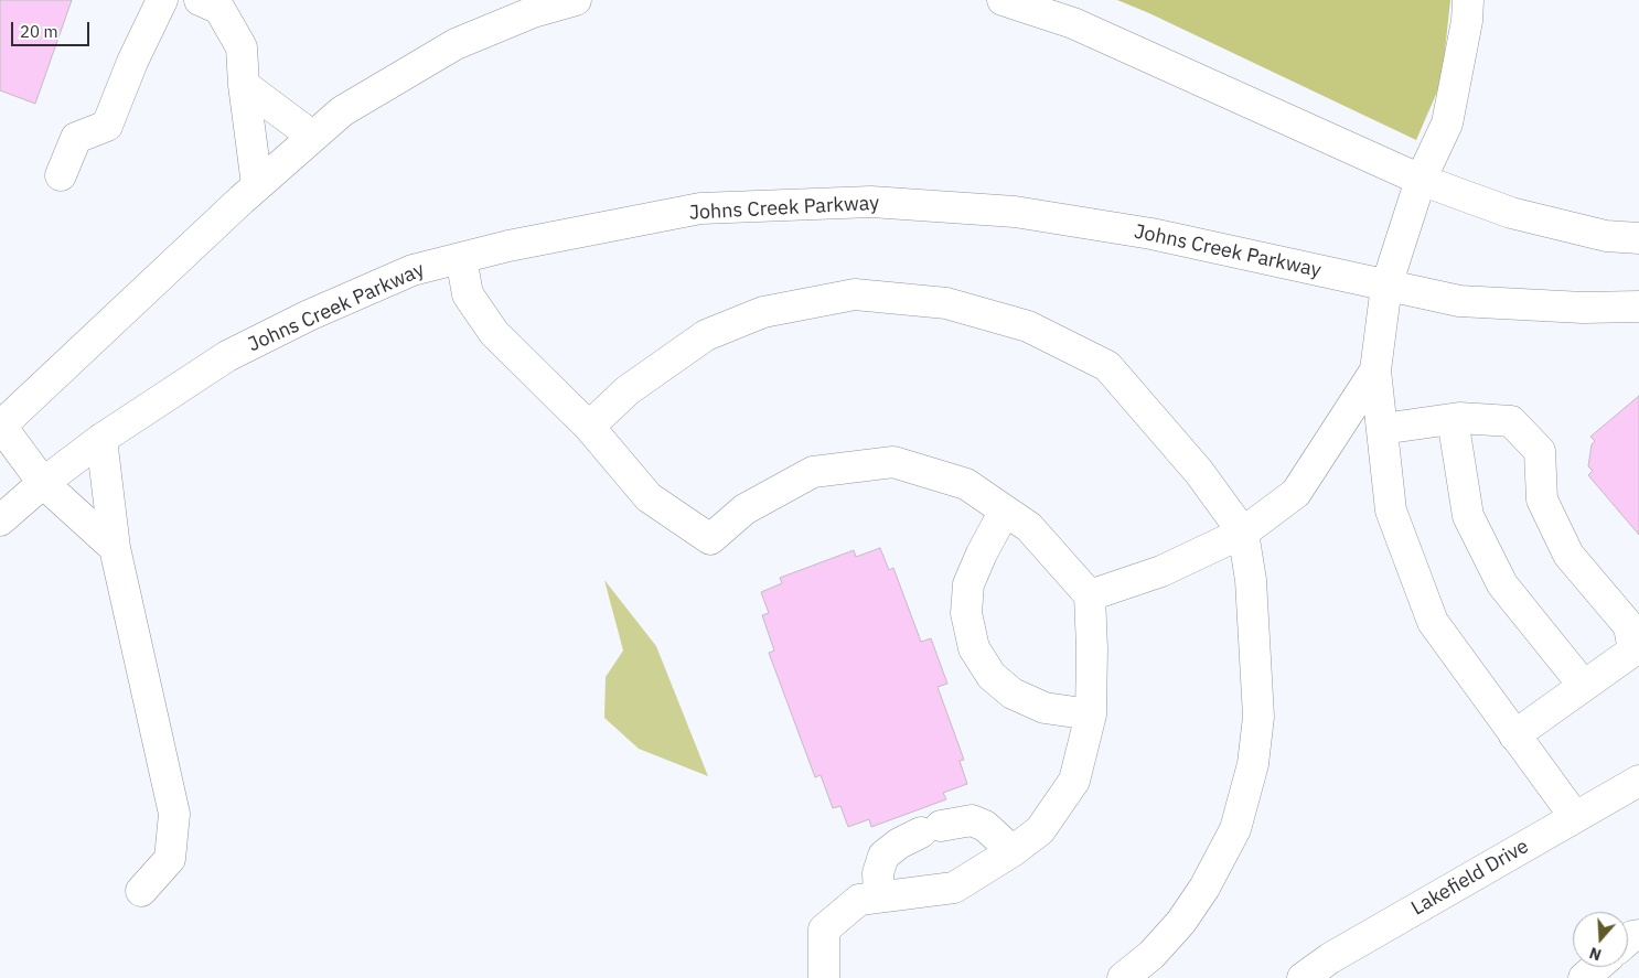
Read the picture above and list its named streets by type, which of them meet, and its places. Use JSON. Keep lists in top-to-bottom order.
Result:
{
  "streets": {
    "street": ["Johns Creek Parkway", "Lakefield Drive"]
  },
  "scale_bar": "20 m",
  "north": "bottom"
}
